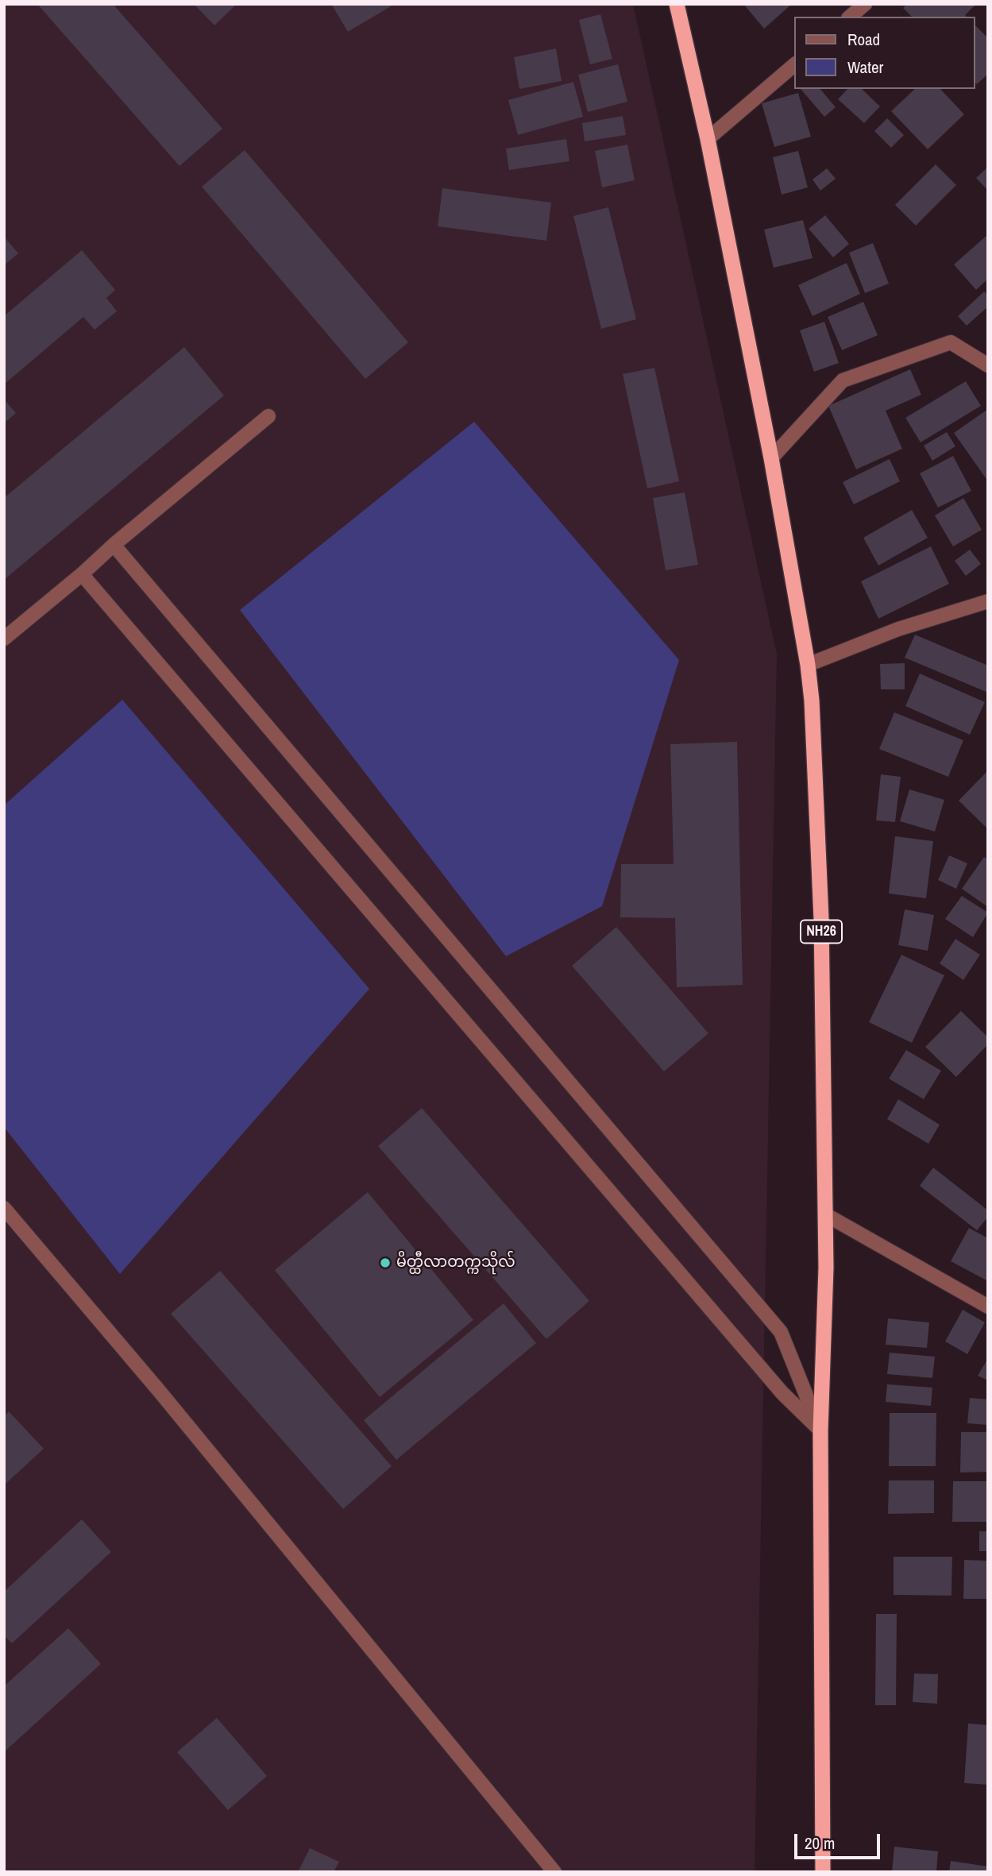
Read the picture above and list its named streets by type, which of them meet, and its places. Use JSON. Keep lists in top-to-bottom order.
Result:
{
  "streets": {
    "highway": ["NH26"]
  },
  "places": ["မိတ္ထီလာတက္ကသိုလ်"],
  "legend": ["Road", "Water"],
  "scale_bar": "20 m"
}
